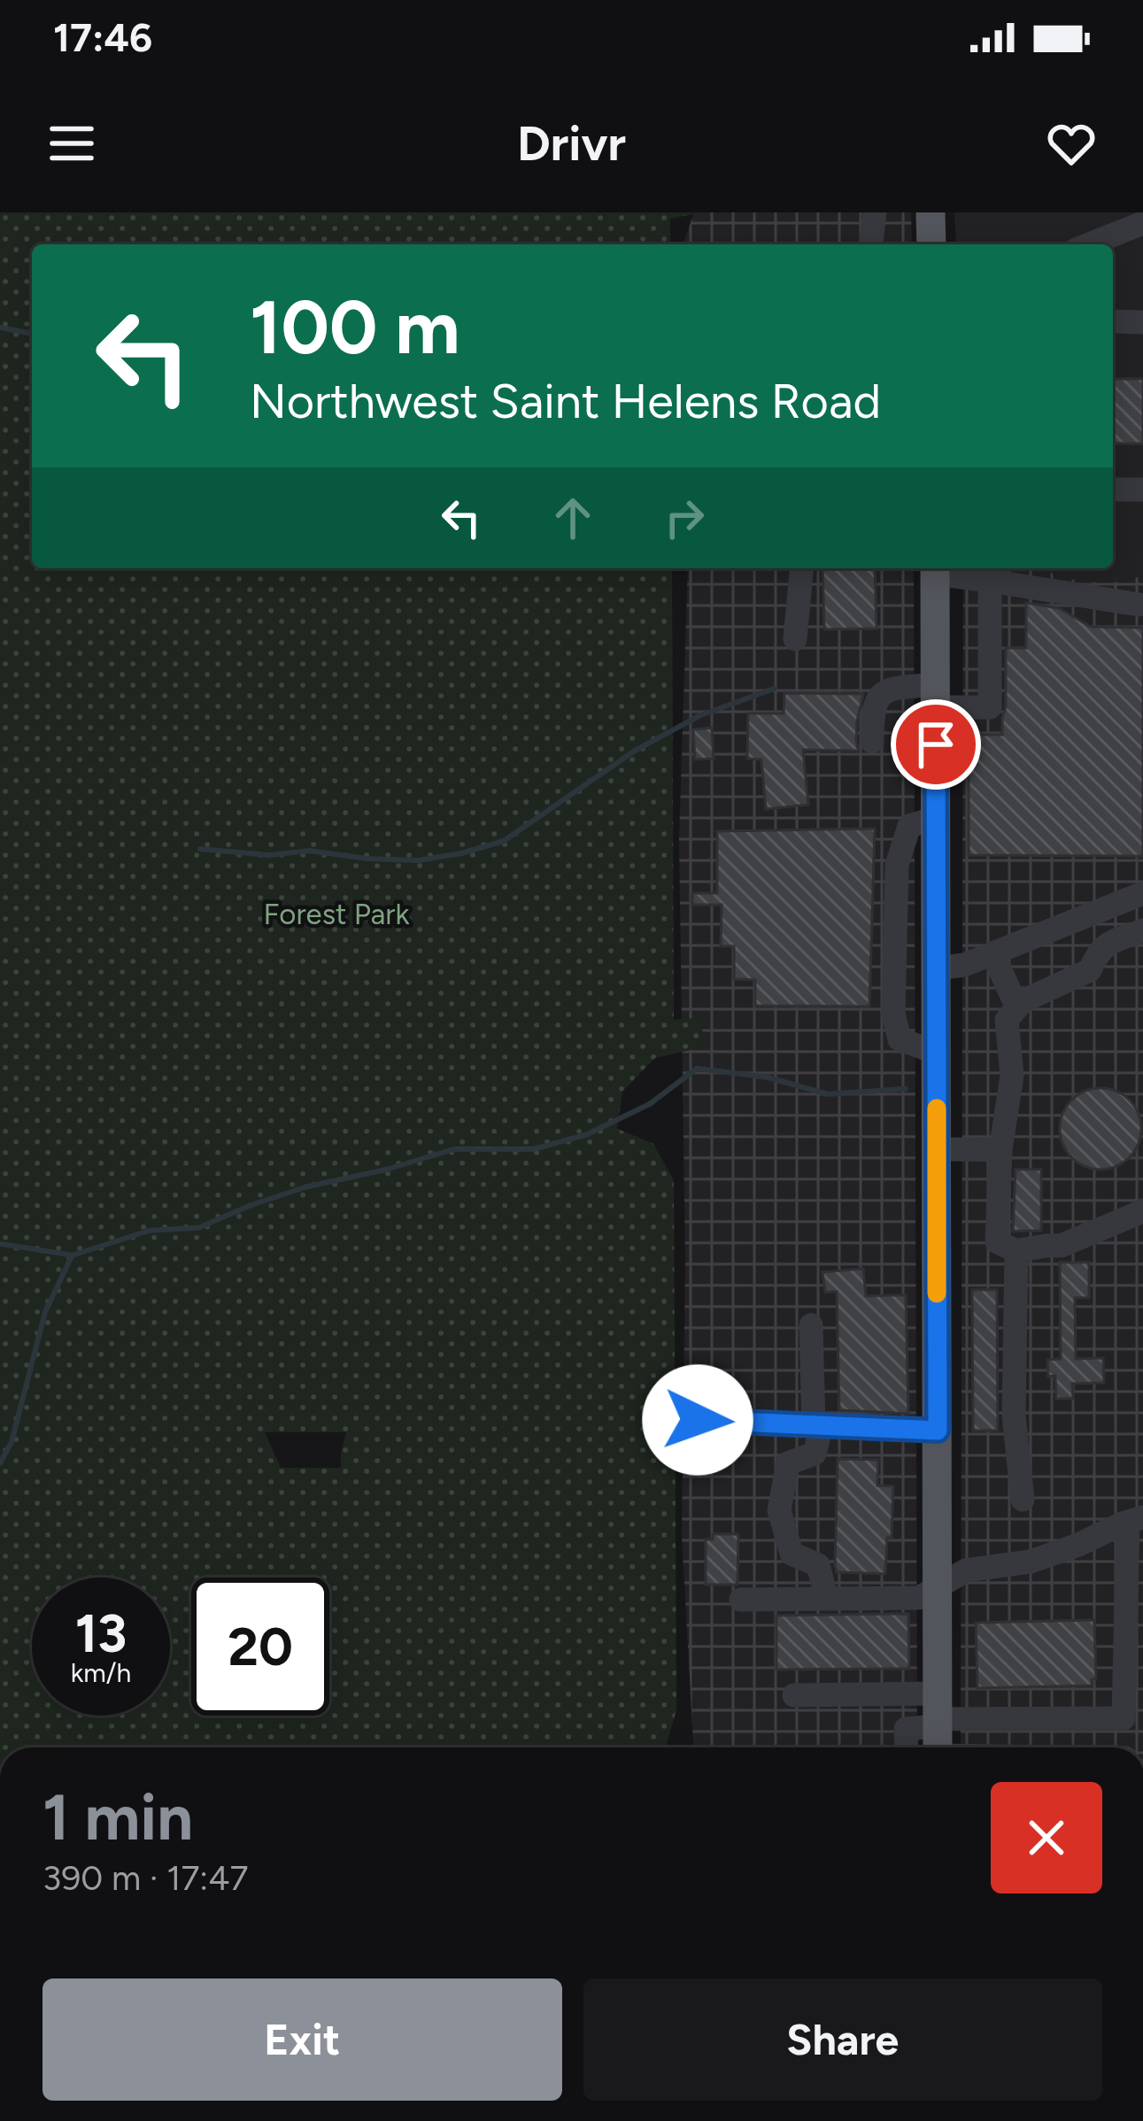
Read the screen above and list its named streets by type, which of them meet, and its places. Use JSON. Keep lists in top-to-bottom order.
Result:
{
  "parks": ["Forest Park"],
  "page": {
    "status": "17:46",
    "header": "Drivr",
    "turn": ["100 m", "Northwest Saint Helens Road"],
    "speed": "13 km/h",
    "limit": "20",
    "heading": ["1 min", "390 m · 17:47"],
    "buttons": ["Exit", "Share"]
  }
}
